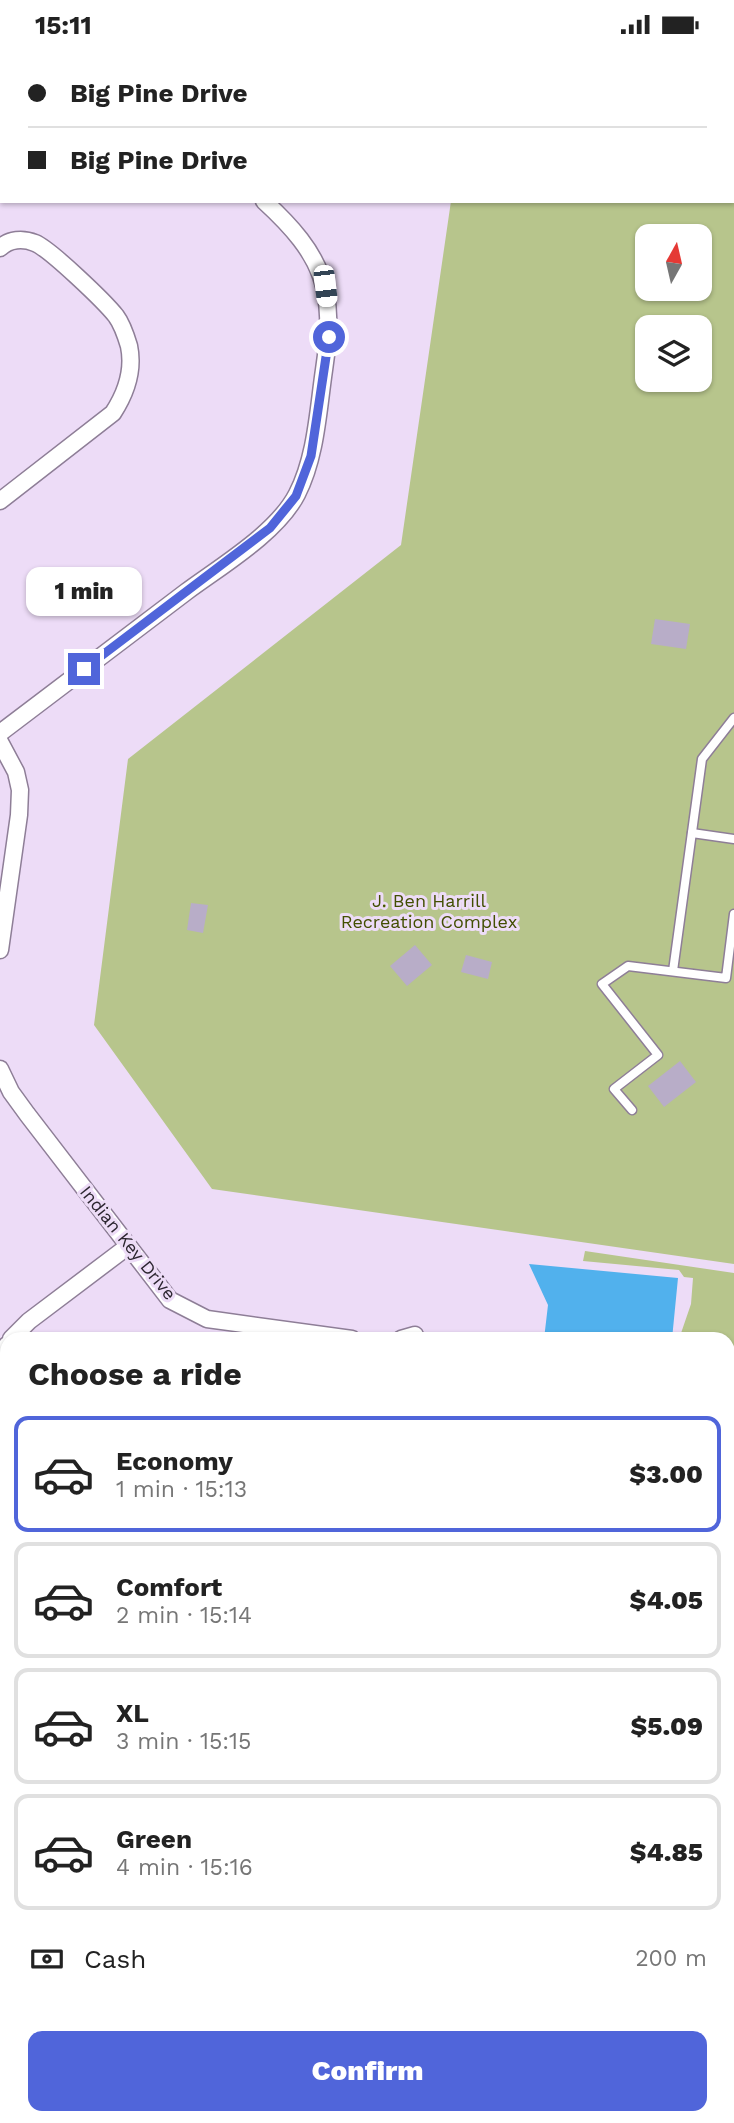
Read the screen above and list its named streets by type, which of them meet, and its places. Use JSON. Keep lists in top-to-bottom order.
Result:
{
  "streets": {
    "street": ["Indian Key Drive"]
  },
  "parks": ["J. Ben Harrill Recreation Complex"],
  "north": "top",
  "page": {
    "status": "15:11",
    "banner": ["Big Pine Drive", "Big Pine Drive"],
    "bubble": "1 min",
    "heading": "Choose a ride",
    "list": [
      {
        "name": "Economy",
        "note": "1 min · 15:13",
        "value": "$3.00"
      },
      {
        "name": "Comfort",
        "note": "2 min · 15:14",
        "value": "$4.05"
      },
      {
        "name": "XL",
        "note": "3 min · 15:15",
        "value": "$5.09"
      },
      {
        "name": "Green",
        "note": "4 min · 15:16",
        "value": "$4.85"
      }
    ],
    "pay": ["Cash", "200 m"],
    "buttons": "Confirm"
  }
}
